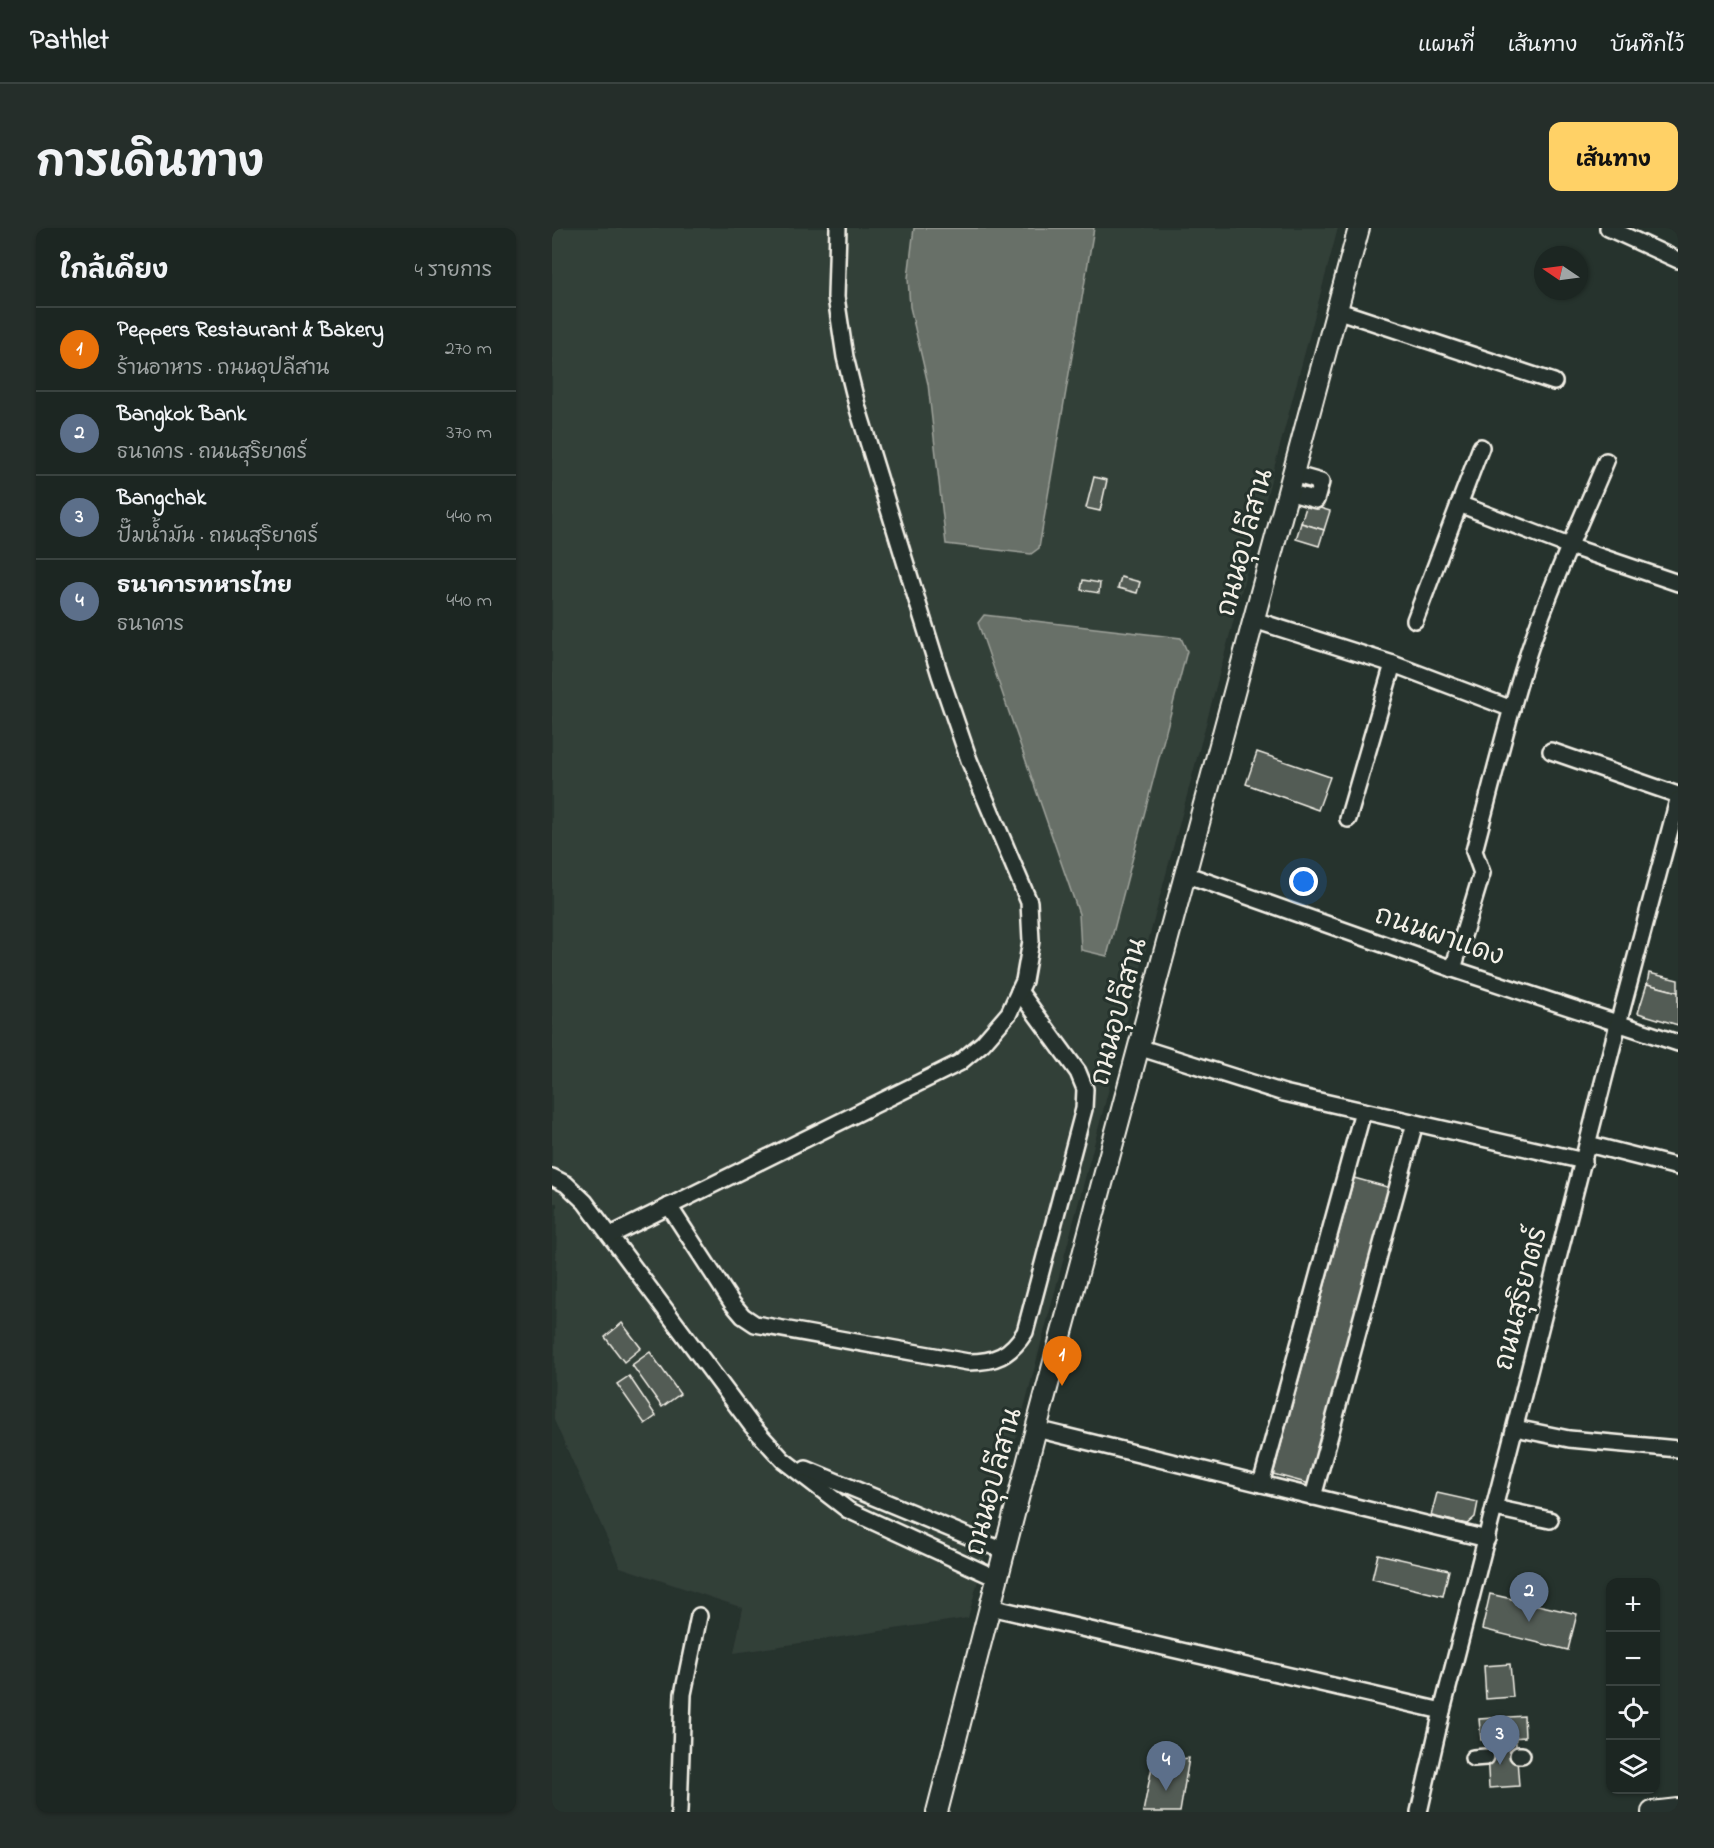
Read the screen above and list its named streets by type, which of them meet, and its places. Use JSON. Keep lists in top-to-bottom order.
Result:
{
  "streets": {
    "main road": ["ถนนอุปลีสาน"],
    "street": ["ถนนผาแดง", "ถนนสุริยาตร์"]
  },
  "crossings": [
    ["ถนนอุปลีสาน", "ถนนผาแดง"],
    ["ถนนผาแดง", "ถนนสุริยาตร์"]
  ],
  "north": "left",
  "page": {
    "header": "Pathlet",
    "nav": ["แผนที่", "เส้นทาง", "บันทึกไว้"],
    "title": "การเดินทาง",
    "buttons": "เส้นทาง",
    "heading": ["ใกล้เคียง", "4 รายการ"],
    "list": [
      {
        "mark": "1",
        "name": "Peppers Restaurant & Bakery",
        "note": "ร้านอาหาร · ถนนอุปลีสาน",
        "value": "270 m"
      },
      {
        "mark": "2",
        "name": "Bangkok Bank",
        "note": "ธนาคาร · ถนนสุริยาตร์",
        "value": "370 m"
      },
      {
        "mark": "3",
        "name": "Bangchak",
        "note": "ปั๊มน้ำมัน · ถนนสุริยาตร์",
        "value": "440 m"
      },
      {
        "mark": "4",
        "name": "ธนาคารทหารไทย",
        "note": "ธนาคาร",
        "value": "440 m"
      }
    ],
    "pins": [
      "1",
      "2",
      "3",
      "4"
    ],
    "map_buttons": ["+", "−"]
  }
}
